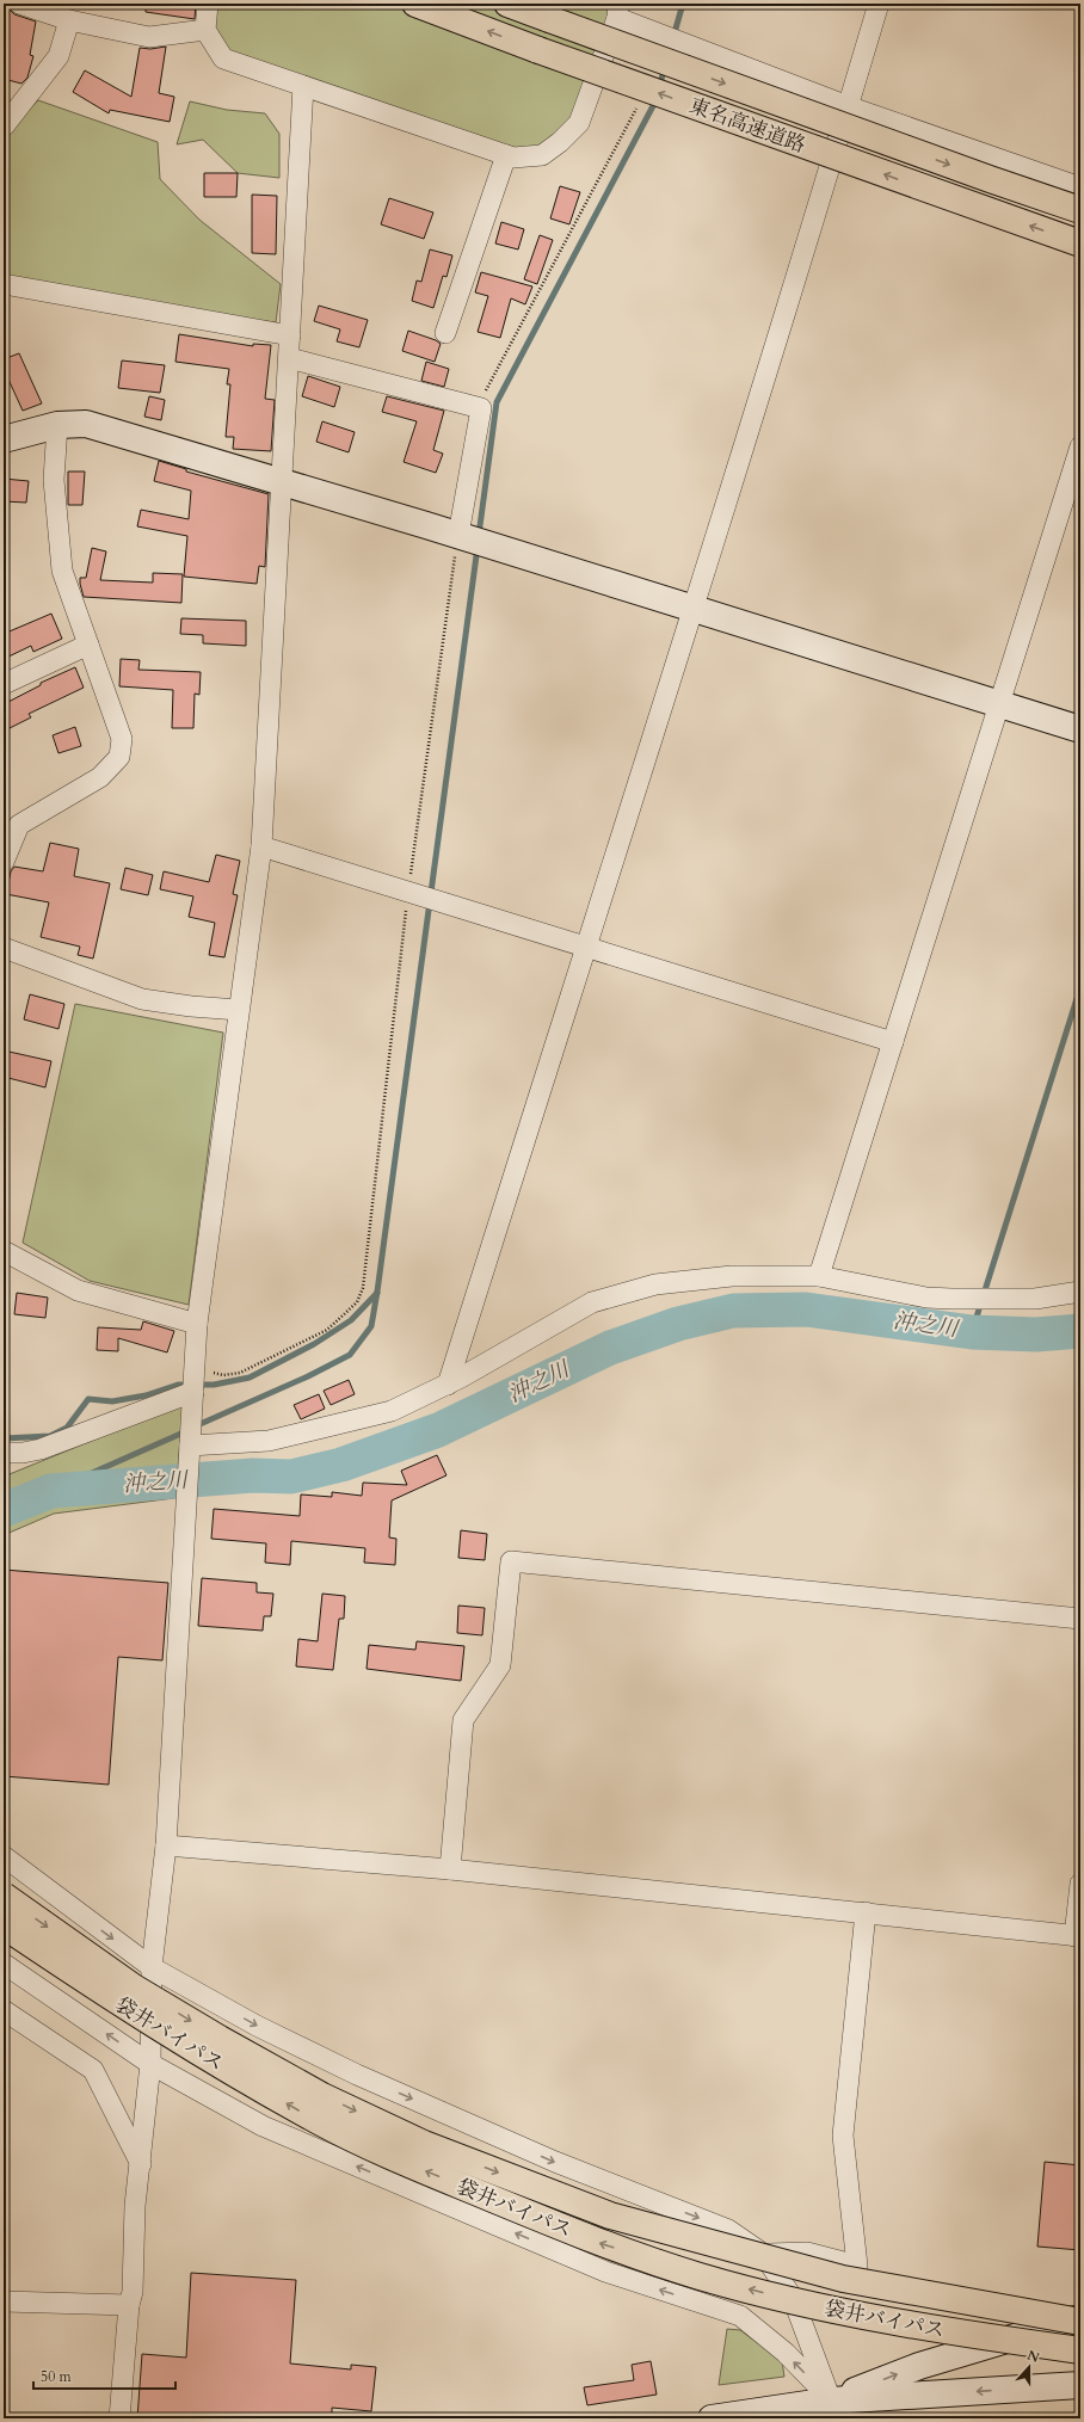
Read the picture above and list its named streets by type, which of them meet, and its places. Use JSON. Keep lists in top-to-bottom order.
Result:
{
  "streets": {
    "highway": ["東名高速道路", "袋井バイパス"]
  },
  "water": ["沖之川"],
  "scale_bar": "50 m",
  "north": "top"
}
